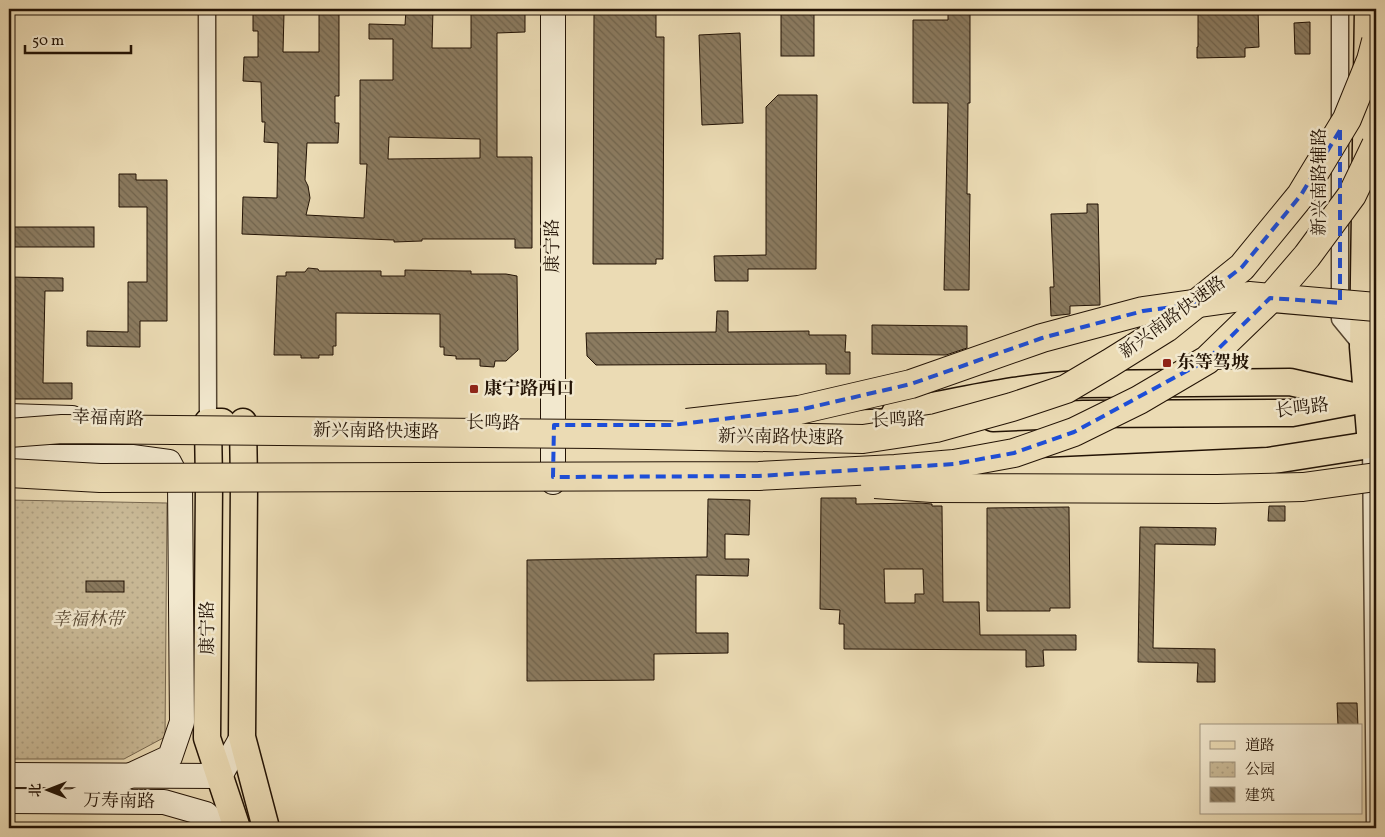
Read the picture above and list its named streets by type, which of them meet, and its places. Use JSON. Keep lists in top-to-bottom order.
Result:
{
  "streets": {
    "highway": ["新兴南路快速路"],
    "main road": [
      "康宁路",
      "长鸣路",
      "幸福南路",
      "万寿南路"
    ],
    "street": ["新兴南路辅路"]
  },
  "crossings": [
    ["康宁路", "长鸣路"],
    ["康宁路", "幸福南路"],
    ["长鸣路", "幸福南路"]
  ],
  "parks": ["幸福林带"],
  "places": {
    "transit": ["东等驾坡", "康宁路西口"]
  },
  "legend": ["道路", "公园", "建筑"],
  "scale_bar": "50 m",
  "north": "left"
}
